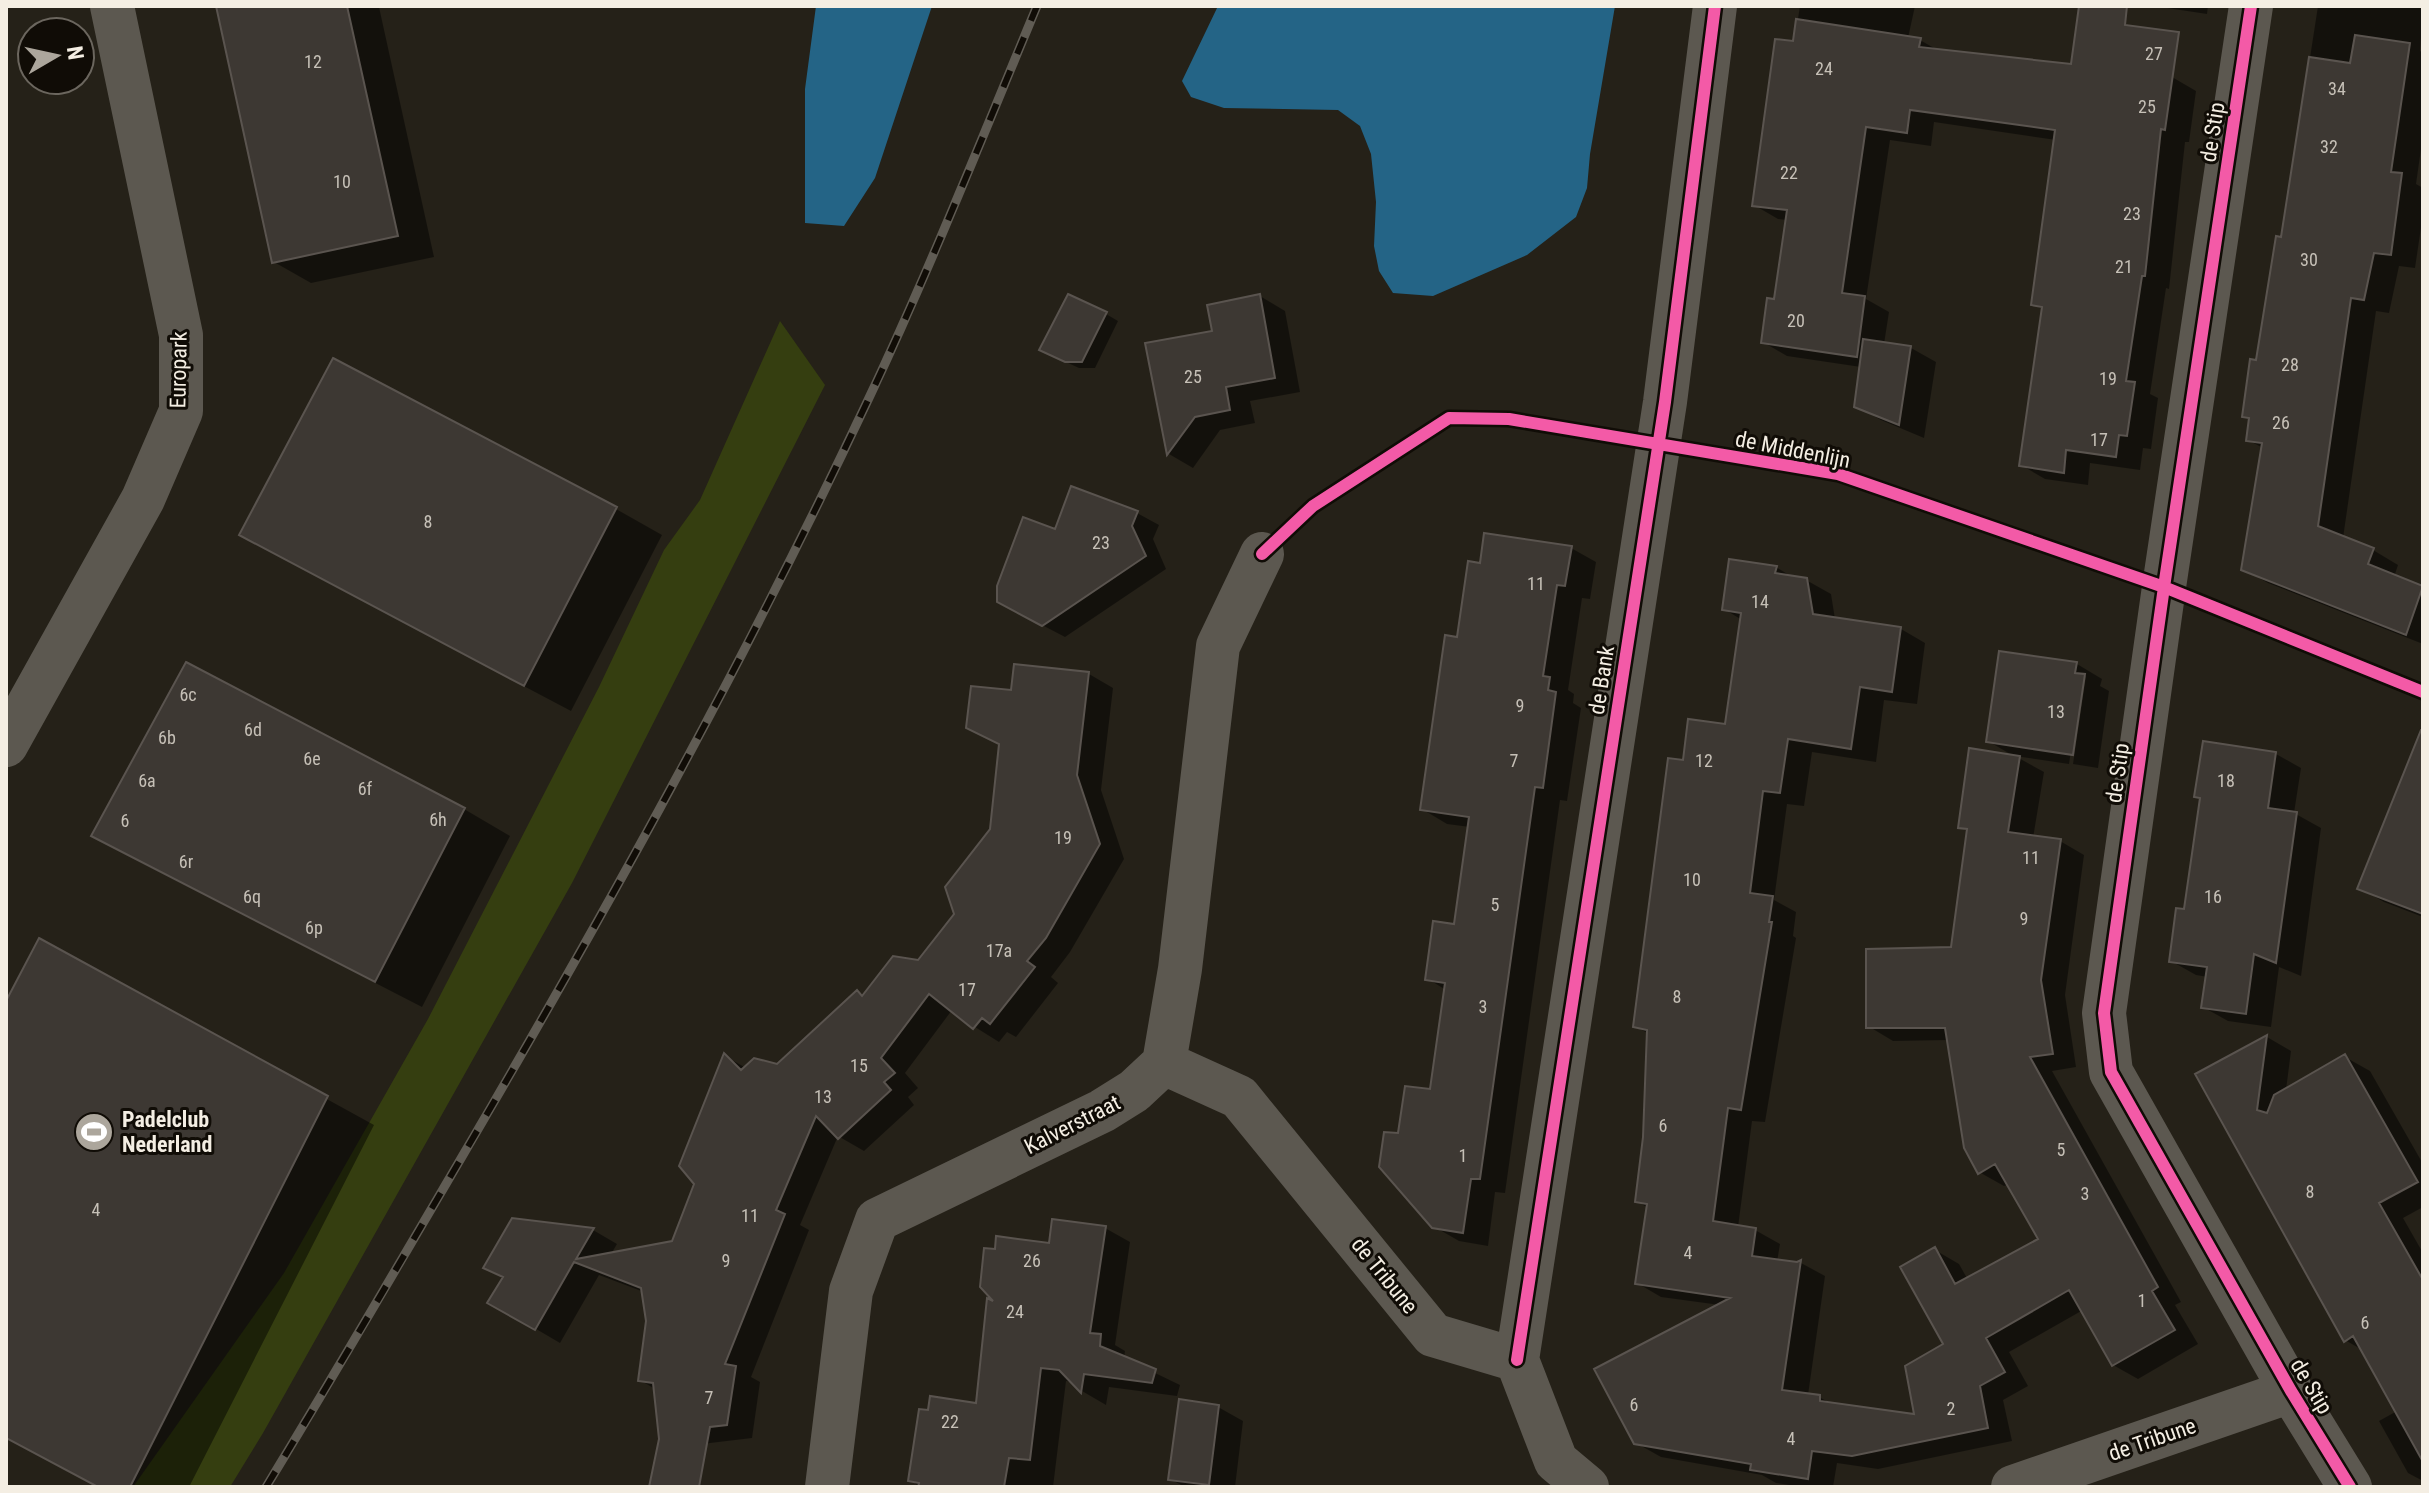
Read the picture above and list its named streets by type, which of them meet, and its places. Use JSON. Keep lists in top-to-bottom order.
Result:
{
  "streets": {
    "street": [
      "de Stip",
      "Europark",
      "de Bank",
      "Kalverstraat",
      "de Tribune"
    ],
    "cycle path": ["de Middenlijn"]
  },
  "crossings": [
    ["de Stip", "de Tribune"],
    ["de Bank", "de Tribune"],
    ["Kalverstraat", "de Tribune"]
  ],
  "places": {
    "sports": ["Padelclub Nederland"]
  },
  "house_numbers": [
    "27",
    "12",
    "24",
    "34",
    "25",
    "32",
    "22",
    "10",
    "23",
    "30",
    "21",
    "20",
    "28",
    "25",
    "19",
    "26",
    "17",
    "8",
    "23",
    "11",
    "14",
    "6c",
    "9",
    "13",
    "6d",
    "6b",
    "6e",
    "7",
    "12",
    "6a",
    "18",
    "6f",
    "6h",
    "6",
    "19",
    "11",
    "6r",
    "10",
    "6q",
    "16",
    "5",
    "9",
    "6p",
    "17a",
    "17",
    "8",
    "3",
    "15",
    "13",
    "6",
    "5",
    "1",
    "8",
    "3",
    "4",
    "11",
    "4",
    "9",
    "26",
    "1",
    "24",
    "6",
    "7",
    "6",
    "2",
    "22",
    "4"
  ],
  "north": "right"
}
